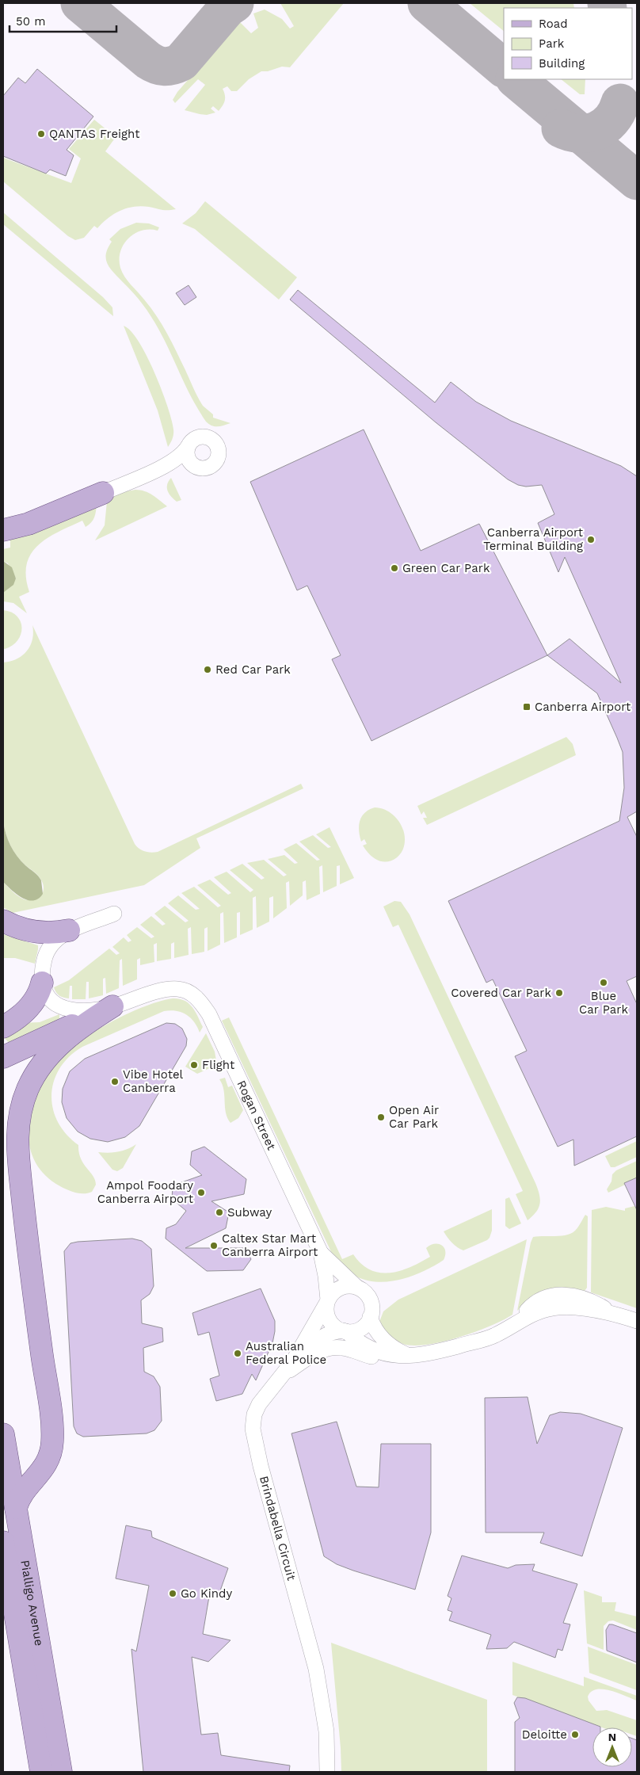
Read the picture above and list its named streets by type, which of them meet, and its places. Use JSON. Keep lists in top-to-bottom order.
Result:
{
  "streets": {
    "main road": ["Pialligo Avenue"],
    "street": ["Rogan Street", "Brindabella Circuit"]
  },
  "crossings": [
    ["Rogan Street", "Brindabella Circuit"]
  ],
  "places": {
    "other": [
      "QANTAS Freight",
      "Canberra Airport Terminal Building",
      "Green Car Park",
      "Red Car Park",
      "Blue Car Park",
      "Covered Car Park",
      "Flight",
      "Vibe Hotel Canberra",
      "Open Air Car Park",
      "Ampol Foodary Canberra Airport",
      "Subway",
      "Caltex Star Mart Canberra Airport",
      "Australian Federal Police",
      "Go Kindy",
      "Deloitte"
    ],
    "transit": ["Canberra Airport"]
  },
  "legend": ["Road", "Park", "Building"],
  "scale_bar": "50 m",
  "north": "top"
}
